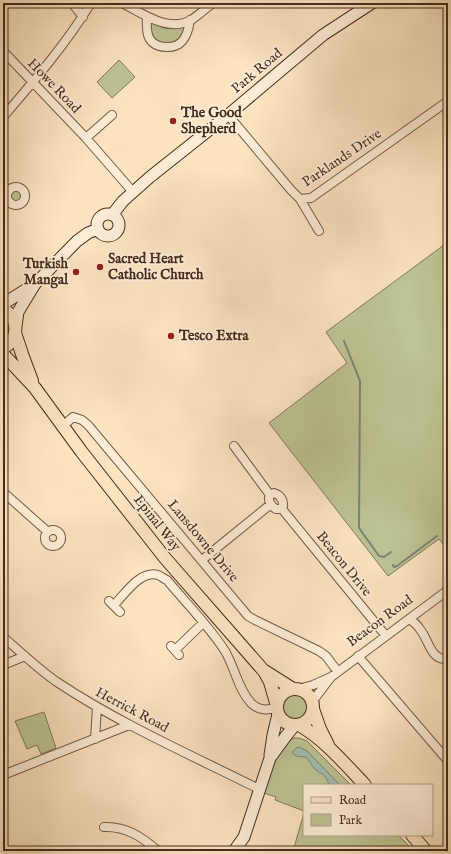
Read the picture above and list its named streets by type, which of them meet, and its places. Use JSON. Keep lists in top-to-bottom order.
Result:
{
  "streets": {
    "main road": ["Epinal Way"],
    "street": [
      "Park Road",
      "Howe Road",
      "Parklands Drive",
      "Lansdowne Drive",
      "Beacon Drive",
      "Beacon Road",
      "Herrick Road"
    ]
  },
  "crossings": [
    ["Park Road", "Howe Road"],
    ["Park Road", "Parklands Drive"],
    ["Park Road", "Epinal Way"],
    ["Epinal Way", "Lansdowne Drive"],
    ["Epinal Way", "Beacon Road"],
    ["Lansdowne Drive", "Beacon Road"],
    ["Beacon Drive", "Beacon Road"]
  ],
  "places": [
    "The Good Shepherd",
    "Sacred Heart Catholic Church",
    "Turkish Mangal",
    "Tesco Extra"
  ],
  "legend": ["Road", "Park"]
}
